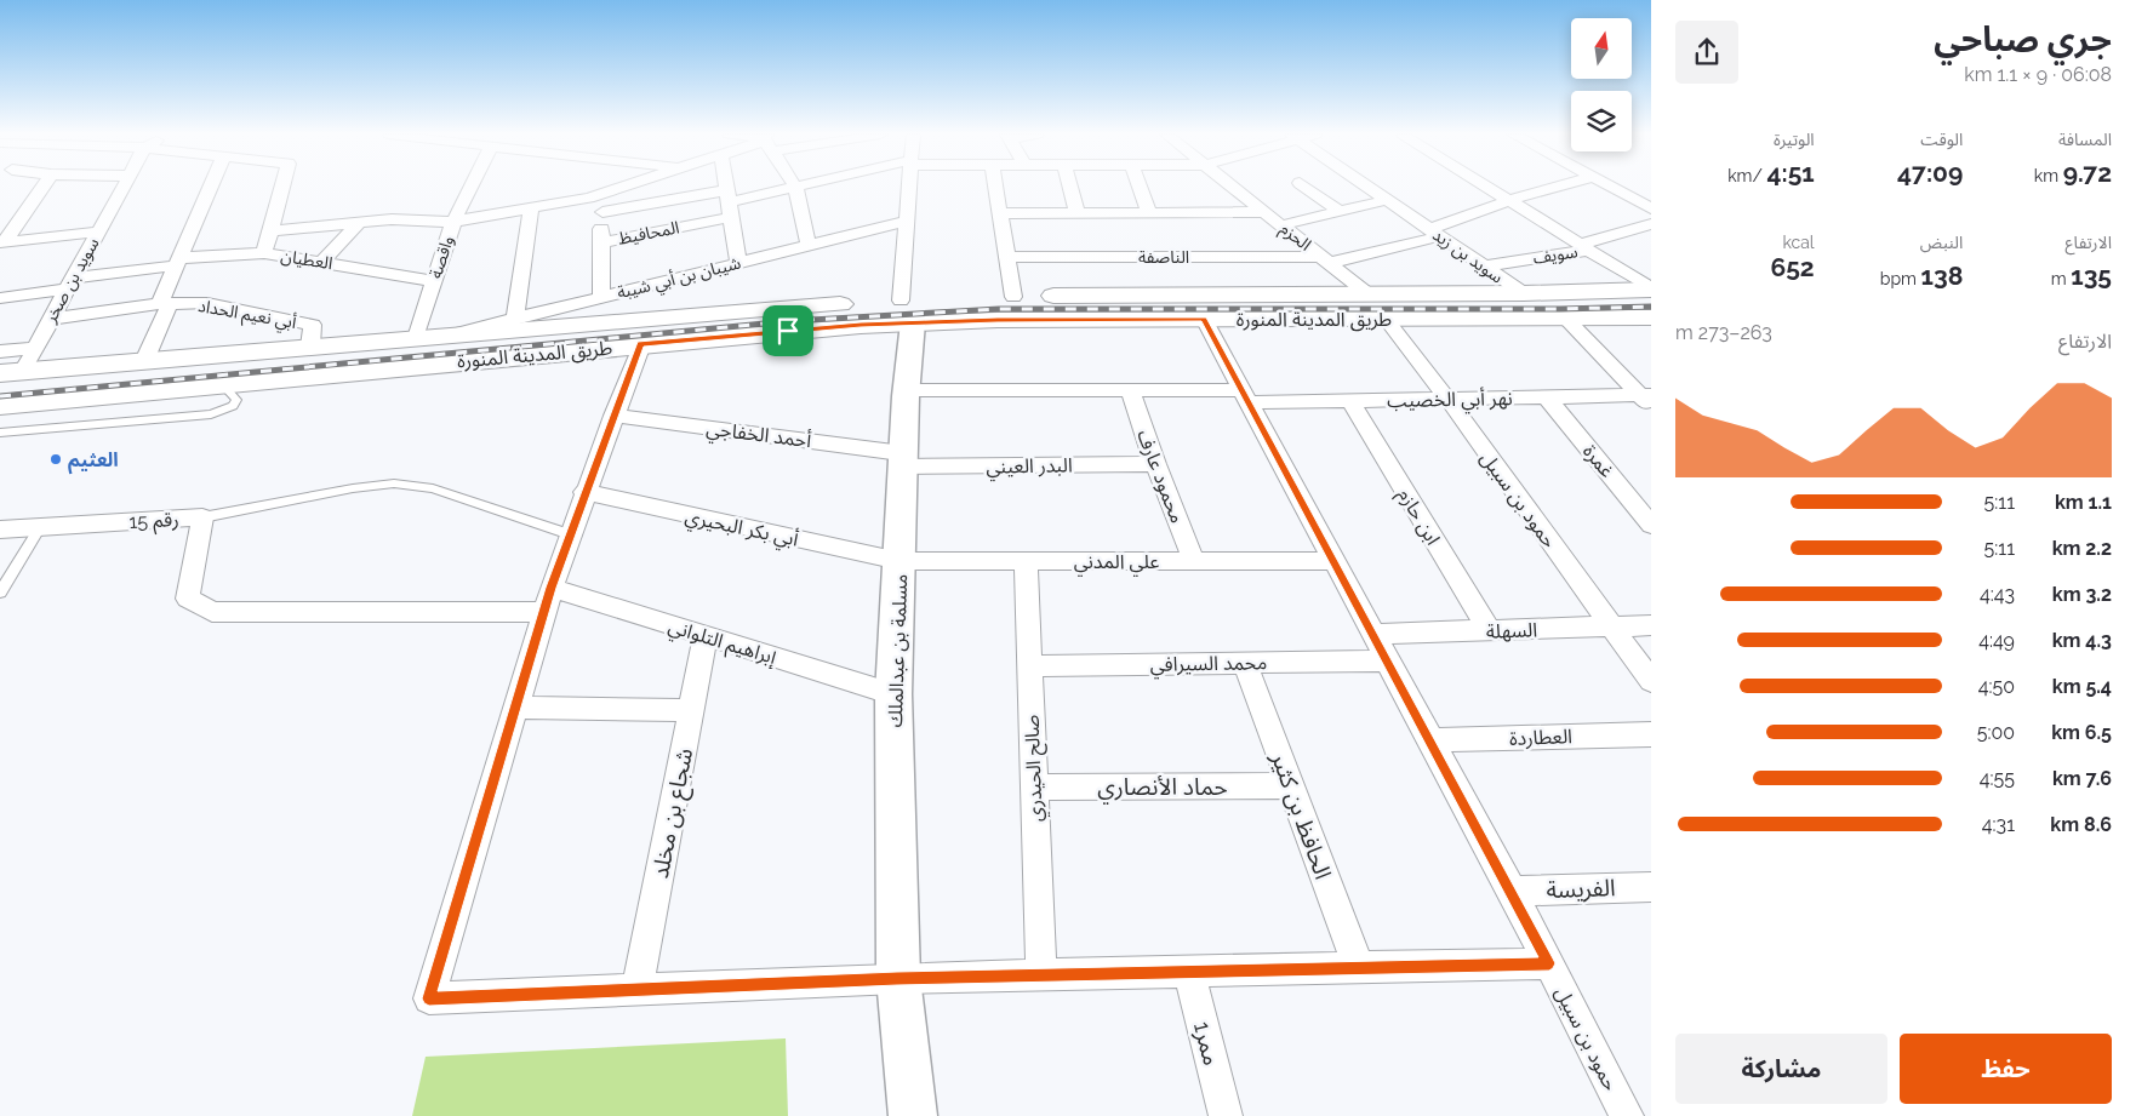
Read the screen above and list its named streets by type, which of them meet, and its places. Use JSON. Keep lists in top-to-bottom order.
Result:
{
  "streets": {
    "main road": ["طريق المدينة المنورة", "مسلمة بن عبدالملك"],
    "street": [
      "المحافيظ",
      "الحزم",
      "سويف",
      "سويد بن زيد",
      "واقصة",
      "الناصفة",
      "العطيان",
      "شيبان بن أبي شيبة",
      "سويد بن صخر",
      "أبي نعيم الحداد",
      "نهر أبي الخصيب",
      "أحمد الخفاجي",
      "غمرة",
      "البدر العيني",
      "محمود عارف",
      "حمود بن سبيل",
      "ابن حازم",
      "رقم 15",
      "أبي بكر البحيري",
      "علي المدني",
      "السهلة",
      "إبراهيم التلواني",
      "محمد السيرافي",
      "العطاردة",
      "صالح الحيدري",
      "حماد الأنصاري",
      "شجاع بن مخلد",
      "الحافظ بن كثير",
      "الفريسة",
      "ممر1"
    ]
  },
  "crossings": [
    ["الحزم", "الناصفة"],
    ["الحزم", "طريق المدينة المنورة"],
    ["سويف", "سويد بن زيد"],
    ["سويد بن زيد", "الناصفة"],
    ["سويد بن زيد", "طريق المدينة المنورة"],
    ["واقصة", "العطيان"],
    ["واقصة", "طريق المدينة المنورة"],
    ["العطيان", "سويد بن صخر"],
    ["شيبان بن أبي شيبة", "طريق المدينة المنورة"],
    ["شيبان بن أبي شيبة", "مسلمة بن عبدالملك"],
    ["سويد بن صخر", "أبي نعيم الحداد"],
    ["سويد بن صخر", "طريق المدينة المنورة"],
    ["أبي نعيم الحداد", "طريق المدينة المنورة"],
    ["طريق المدينة المنورة", "حمود بن سبيل"],
    ["طريق المدينة المنورة", "مسلمة بن عبدالملك"],
    ["نهر أبي الخصيب", "غمرة"],
    ["نهر أبي الخصيب", "محمود عارف"],
    ["نهر أبي الخصيب", "حمود بن سبيل"],
    ["نهر أبي الخصيب", "ابن حازم"],
    ["نهر أبي الخصيب", "مسلمة بن عبدالملك"],
    ["أحمد الخفاجي", "البدر العيني"],
    ["أحمد الخفاجي", "مسلمة بن عبدالملك"],
    ["البدر العيني", "محمود عارف"],
    ["البدر العيني", "مسلمة بن عبدالملك"],
    ["محمود عارف", "علي المدني"],
    ["حمود بن سبيل", "علي المدني"],
    ["حمود بن سبيل", "السهلة"],
    ["حمود بن سبيل", "محمد السيرافي"],
    ["حمود بن سبيل", "العطاردة"],
    ["حمود بن سبيل", "الفريسة"],
    ["ابن حازم", "السهلة"],
    ["أبي بكر البحيري", "علي المدني"],
    ["أبي بكر البحيري", "مسلمة بن عبدالملك"],
    ["علي المدني", "مسلمة بن عبدالملك"],
    ["علي المدني", "صالح الحيدري"],
    ["إبراهيم التلواني", "مسلمة بن عبدالملك"],
    ["إبراهيم التلواني", "شجاع بن مخلد"],
    ["محمد السيرافي", "صالح الحيدري"],
    ["محمد السيرافي", "الحافظ بن كثير"],
    ["صالح الحيدري", "حماد الأنصاري"],
    ["حماد الأنصاري", "الحافظ بن كثير"]
  ],
  "places": ["العثيم"],
  "north": "top",
  "page": {
    "heading": ["جري صباحي", "06:08 · 9 × 1.1 km"],
    "stats": [
      ["المسافة", "9.72 km"],
      ["الوقت", "47:09"],
      ["الوتيرة", "4:51 /km"],
      ["الارتفاع", "135 m"],
      ["النبض", "138 bpm"],
      ["kcal", "652"]
    ],
    "chart": ["الارتفاع", "263–273 m"],
    "list": [
      {
        "name": "1.1 km",
        "note": "5:11"
      },
      {
        "name": "2.2 km",
        "note": "5:11"
      },
      {
        "name": "3.2 km",
        "note": "4:43"
      },
      {
        "name": "4.3 km",
        "note": "4:49"
      },
      {
        "name": "5.4 km",
        "note": "4:50"
      },
      {
        "name": "6.5 km",
        "note": "5:00"
      },
      {
        "name": "7.6 km",
        "note": "4:55"
      },
      {
        "name": "8.6 km",
        "note": "4:31"
      }
    ],
    "buttons": ["حفظ", "مشاركة"]
  }
}
